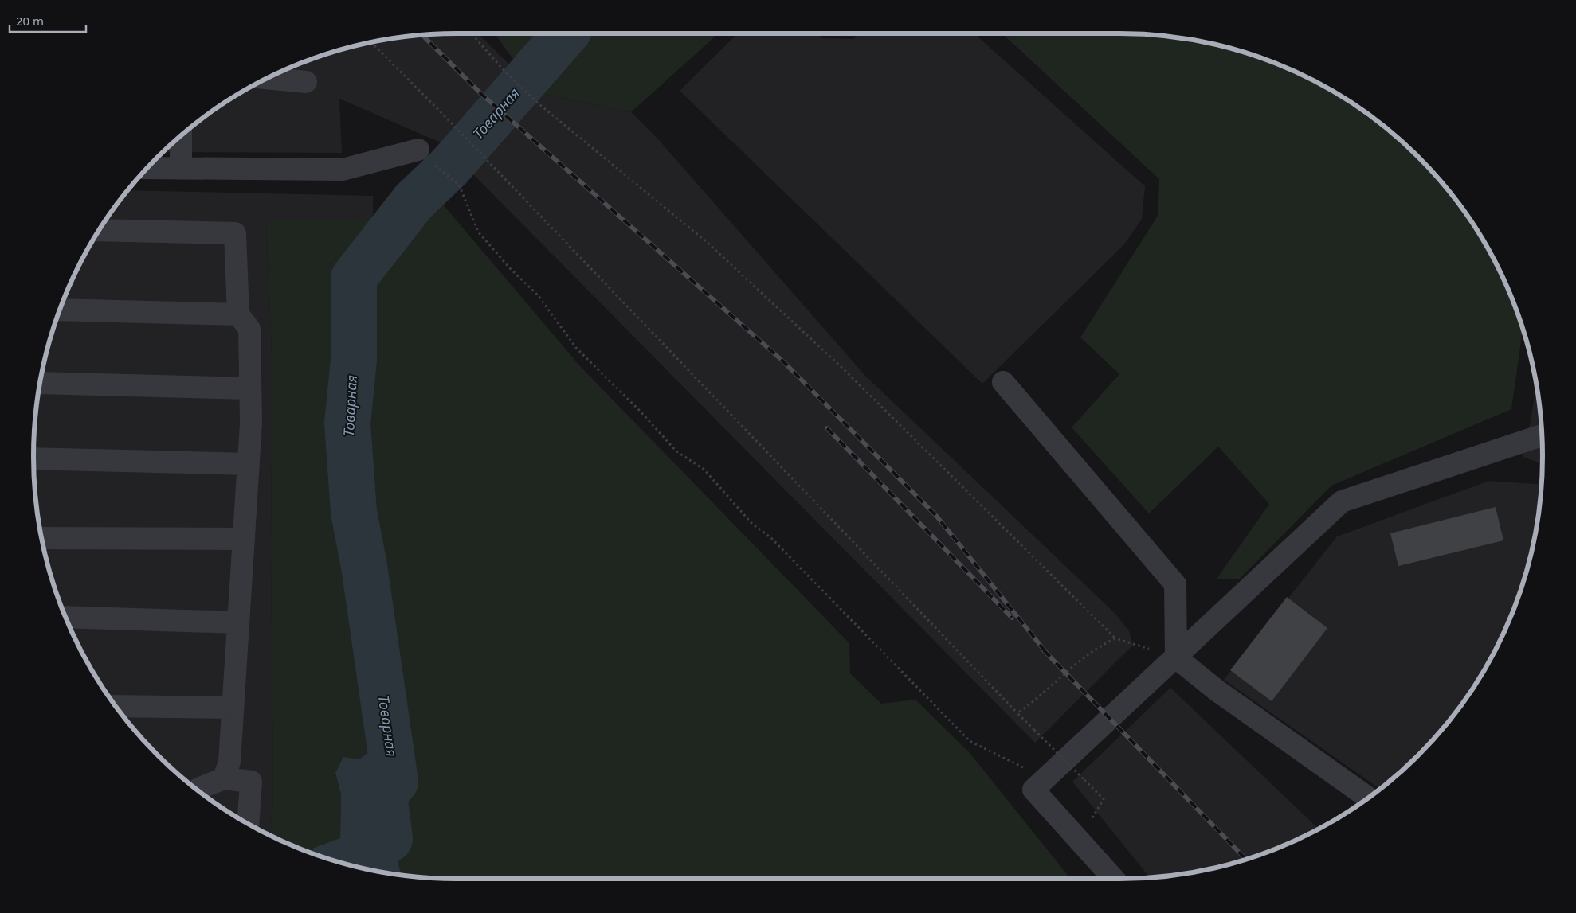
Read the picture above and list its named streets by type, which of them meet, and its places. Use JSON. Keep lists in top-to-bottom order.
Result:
{
  "water": ["Товарная"],
  "scale_bar": "20 m"
}
